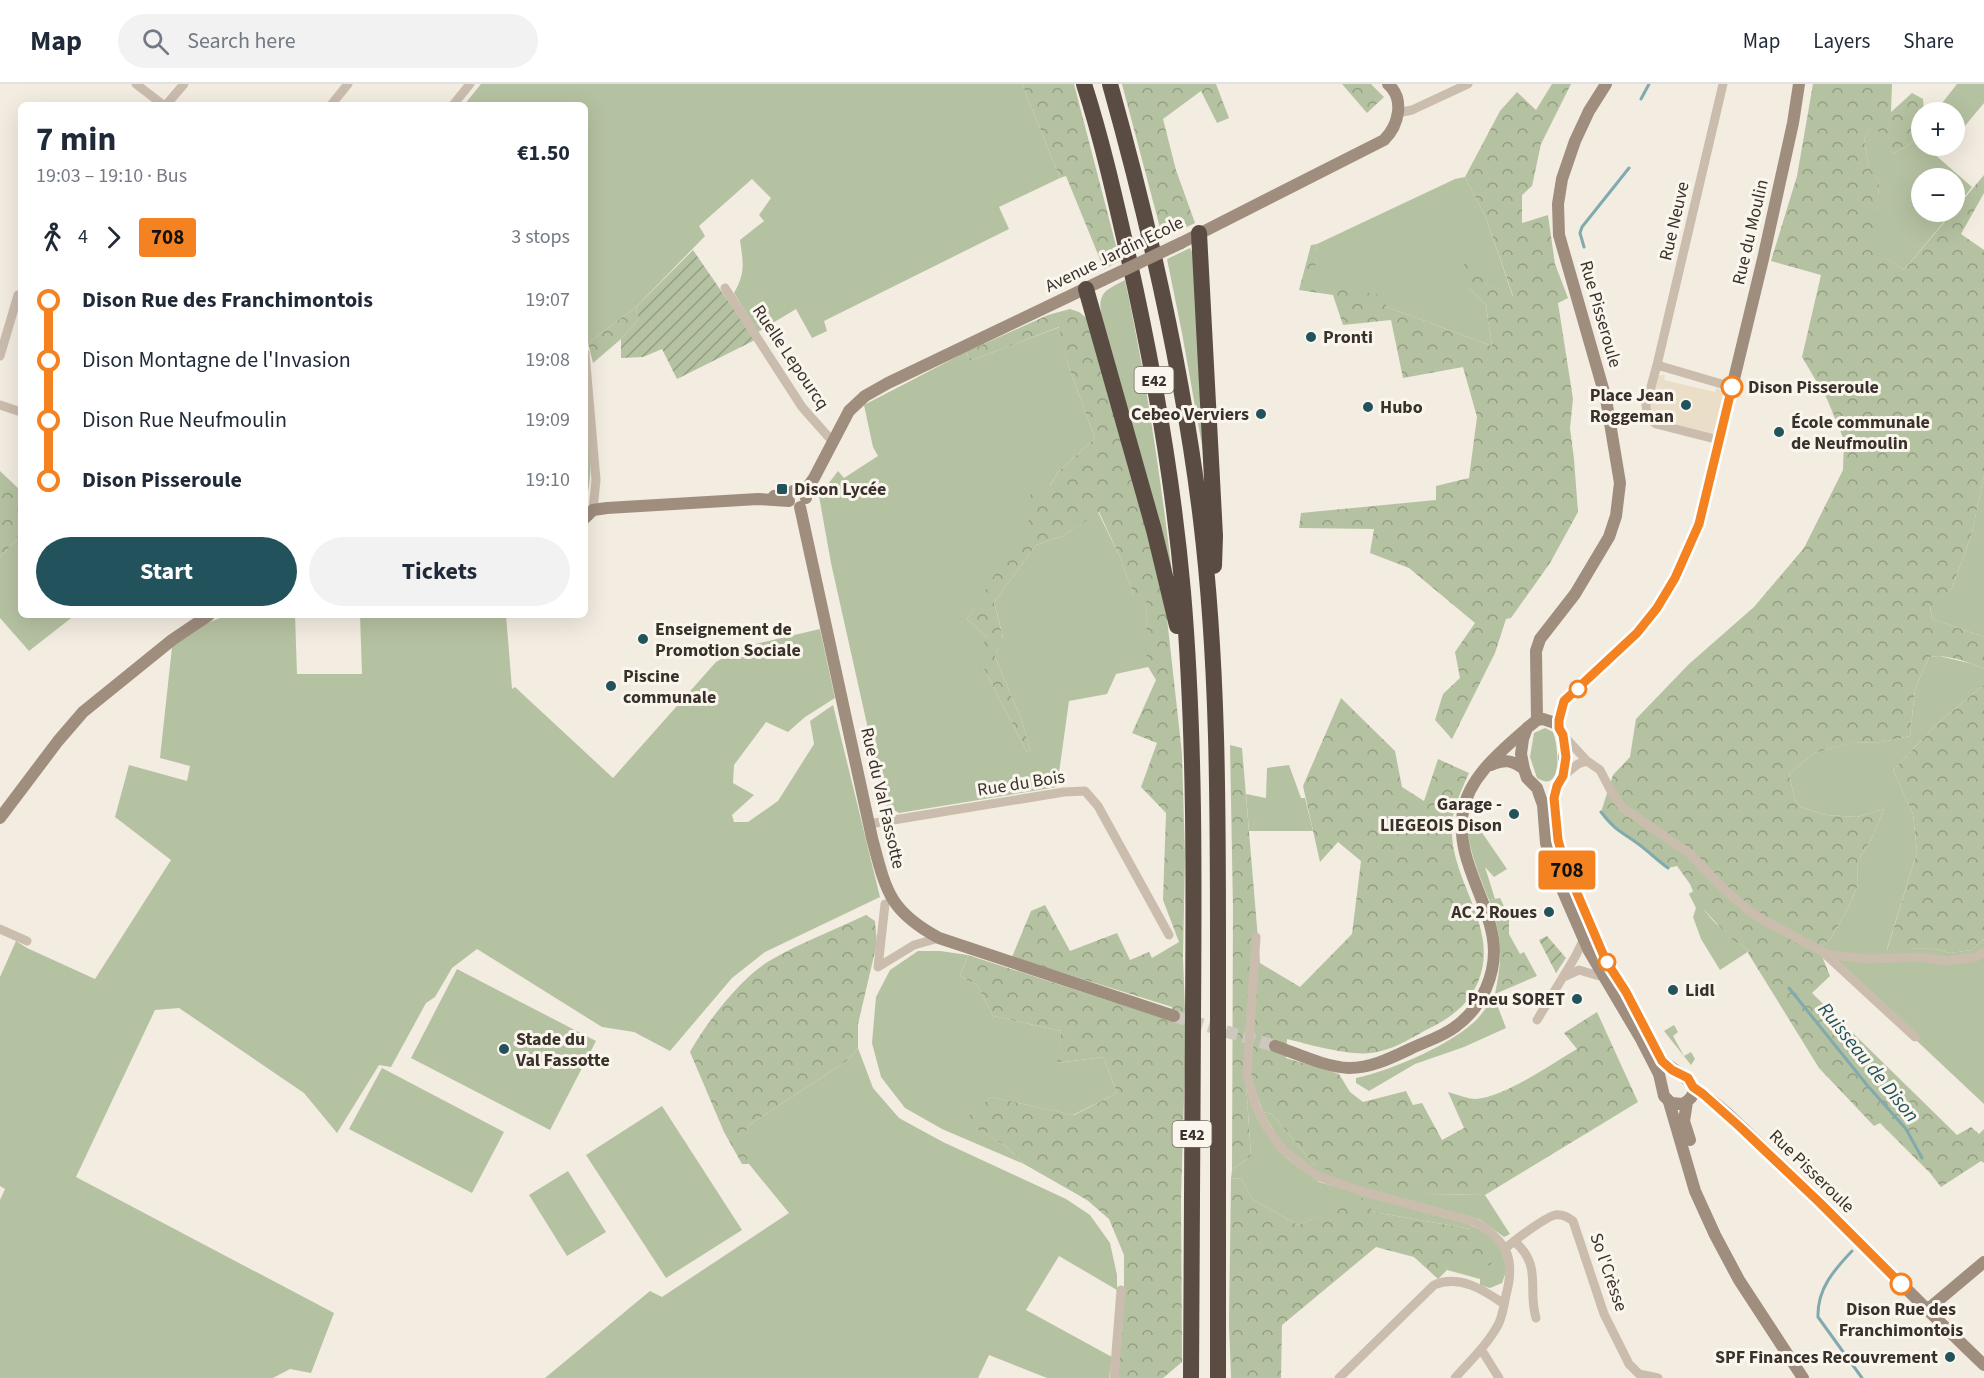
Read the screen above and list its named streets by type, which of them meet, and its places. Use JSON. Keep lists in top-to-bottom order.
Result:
{
  "streets": {
    "highway": ["E42"],
    "street": [
      "Rue Neuve",
      "Rue du Moulin",
      "Avenue Jardin Ecole",
      "Rue Pisseroule",
      "Ruelle Lepourcq",
      "Rue du Bois",
      "Rue du Val Fassotte",
      "So l'Crèsse"
    ]
  },
  "crossings": [
    ["Avenue Jardin Ecole", "Ruelle Lepourcq"],
    ["Avenue Jardin Ecole", "Rue du Val Fassotte"],
    ["Rue du Bois", "Rue du Val Fassotte"]
  ],
  "water": ["Ruisseau de Dison"],
  "places": {
    "other": [
      "Pronti",
      "Dison Pisseroule",
      "Place Jean Roggeman",
      "Hubo",
      "Cebeo Verviers",
      "École communale de Neufmoulin",
      "Enseignement de Promotion Sociale",
      "Piscine communale",
      "Garage - LIEGEOIS Dison",
      "AC 2 Roues",
      "Lidl",
      "Pneu SORET",
      "Stade du Val Fassotte",
      "Dison Rue des Franchimontois",
      "SPF Finances Recouvrement"
    ],
    "transit": ["Dison Lycée"]
  },
  "lines": ["bus line 708"],
  "page": {
    "header": "Map",
    "search": "Search here",
    "nav": ["Map", "Layers", "Share"],
    "on_map": "708",
    "map_buttons": ["+", "−"],
    "heading": ["7 min", "19:03 – 19:10 · Bus", "€1.50"],
    "legs": ["4", "708", "3 stops"],
    "list": [
      {
        "name": "Dison Rue des Franchimontois",
        "value": "19:07"
      },
      {
        "name": "Dison Montagne de l'Invasion",
        "value": "19:08"
      },
      {
        "name": "Dison Rue Neufmoulin",
        "value": "19:09"
      },
      {
        "name": "Dison Pisseroule",
        "value": "19:10"
      }
    ],
    "buttons": ["Start", "Tickets"]
  }
}
